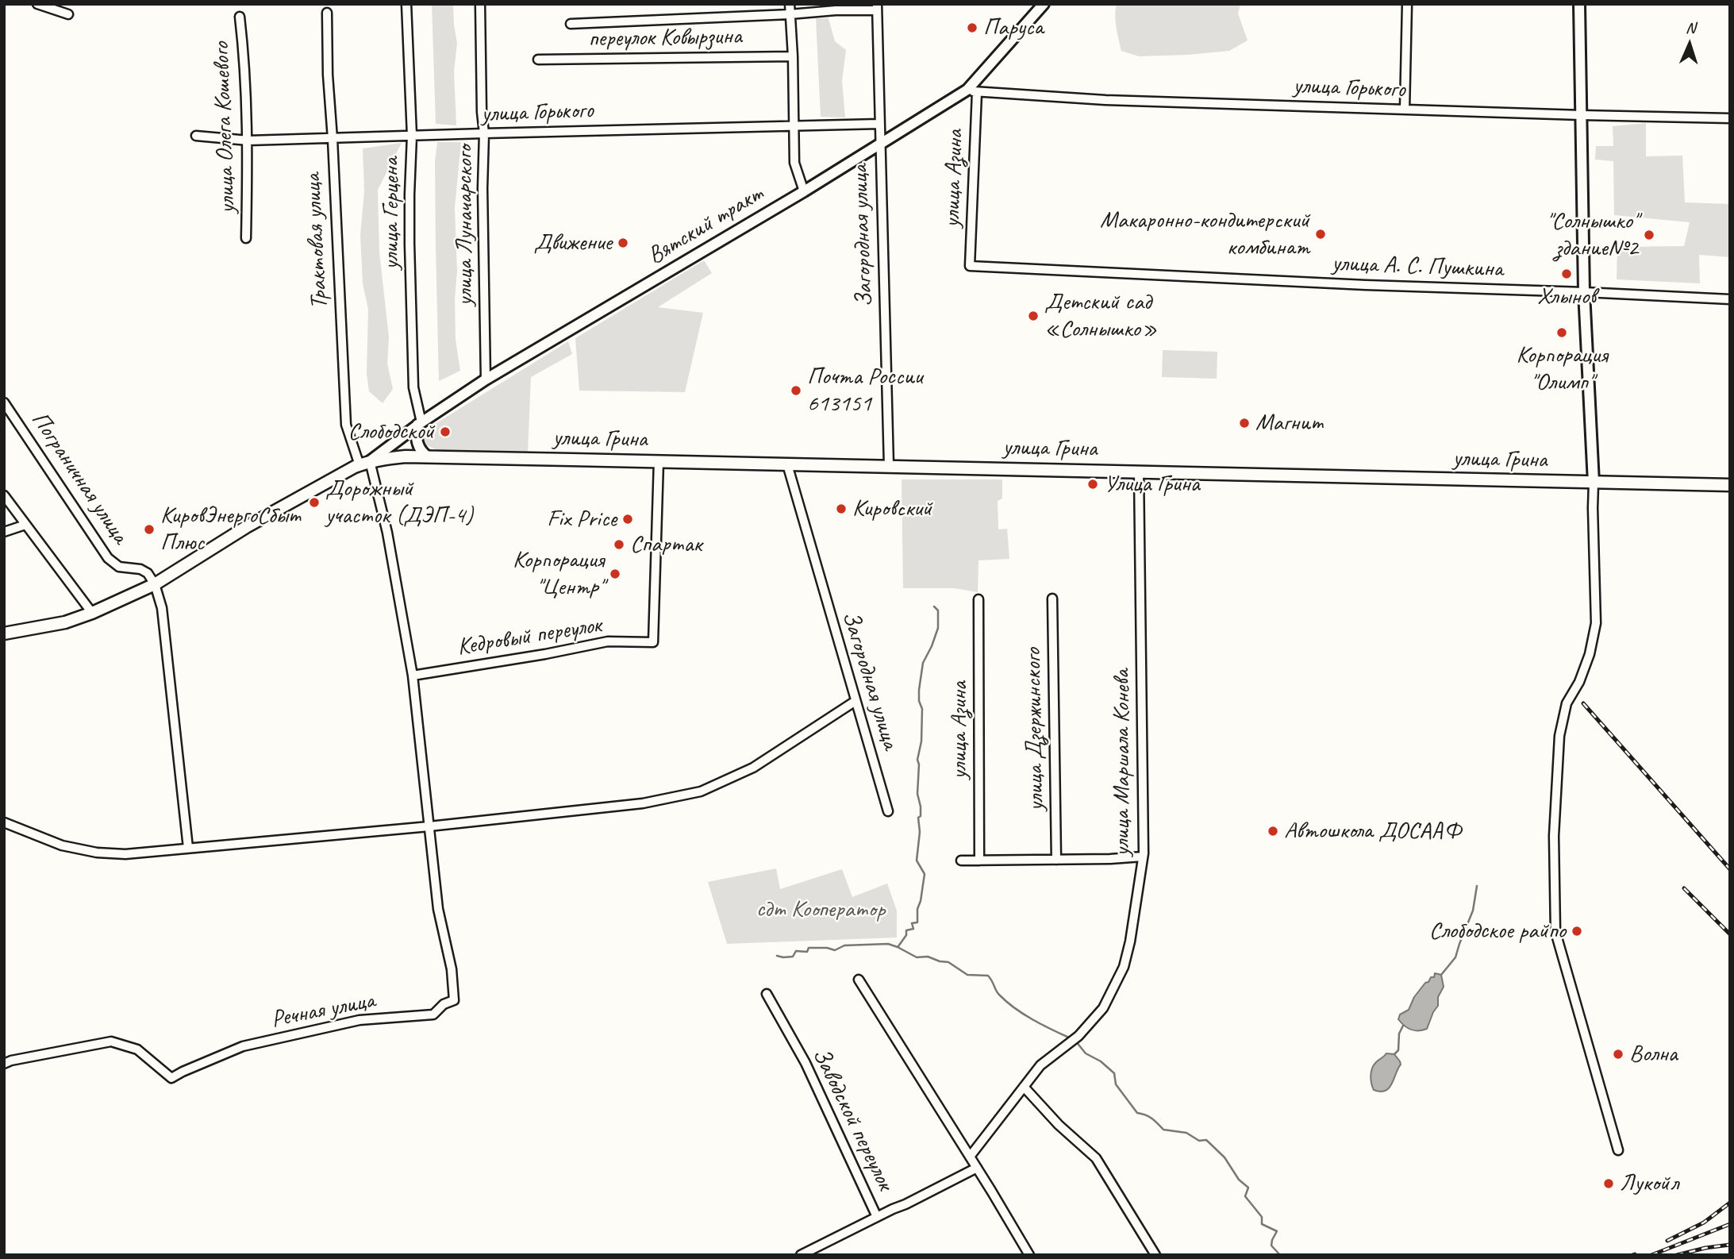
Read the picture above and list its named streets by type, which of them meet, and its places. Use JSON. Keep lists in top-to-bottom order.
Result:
{
  "streets": {
    "highway": ["улица Грина"],
    "main road": ["Вятский тракт"],
    "street": [
      "переулок Ковырзина",
      "улица Горького",
      "улица Олега Кошевого",
      "улица Азина",
      "улица Герцена",
      "улица Луначарского",
      "Загородная улица",
      "Трактовая улица",
      "улица А. С. Пушкина",
      "Пограничная улица",
      "Кедровый переулок",
      "улица Дзержинского",
      "улица Маршала Конева",
      "Речная улица",
      "Заводской переулок"
    ]
  },
  "crossings": [
    ["улица Горького", "улица Олега Кошевого"],
    ["улица Горького", "улица Азина"],
    ["улица Горького", "улица Герцена"],
    ["улица Горького", "улица Луначарского"],
    ["улица Горького", "Вятский тракт"],
    ["улица Горького", "Загородная улица"],
    ["улица Горького", "Трактовая улица"],
    ["улица Азина", "Вятский тракт"],
    ["улица Азина", "улица А. С. Пушкина"],
    ["улица Герцена", "Вятский тракт"],
    ["улица Луначарского", "Вятский тракт"],
    ["Вятский тракт", "Загородная улица"],
    ["Вятский тракт", "Трактовая улица"],
    ["Вятский тракт", "улица Грина"],
    ["Загородная улица", "улица Грина"],
    ["Трактовая улица", "улица Грина"],
    ["улица Грина", "Кедровый переулок"],
    ["улица Грина", "улица Маршала Конева"]
  ],
  "parks": ["сдт Кооператор"],
  "places": [
    "Паруса",
    "Макаронно-кондитерский комбинат",
    "\"Солнышко\" здание№2",
    "Движение",
    "Хлынов",
    "Детский сад «Солнышко»",
    "Корпорация \"Олимп\"",
    "Почта России 613151",
    "Магнит",
    "Слободской",
    "Улица Грина",
    "Дорожный участок (ДЭП-4)",
    "Кировский",
    "Fix Price",
    "КировЭнергоСбыт Плюс",
    "Спартак",
    "Корпорация \"Центр\"",
    "Автошкола ДОСААФ",
    "Слободское райпо",
    "Волна",
    "Лукойл"
  ],
  "north": "top"
}
